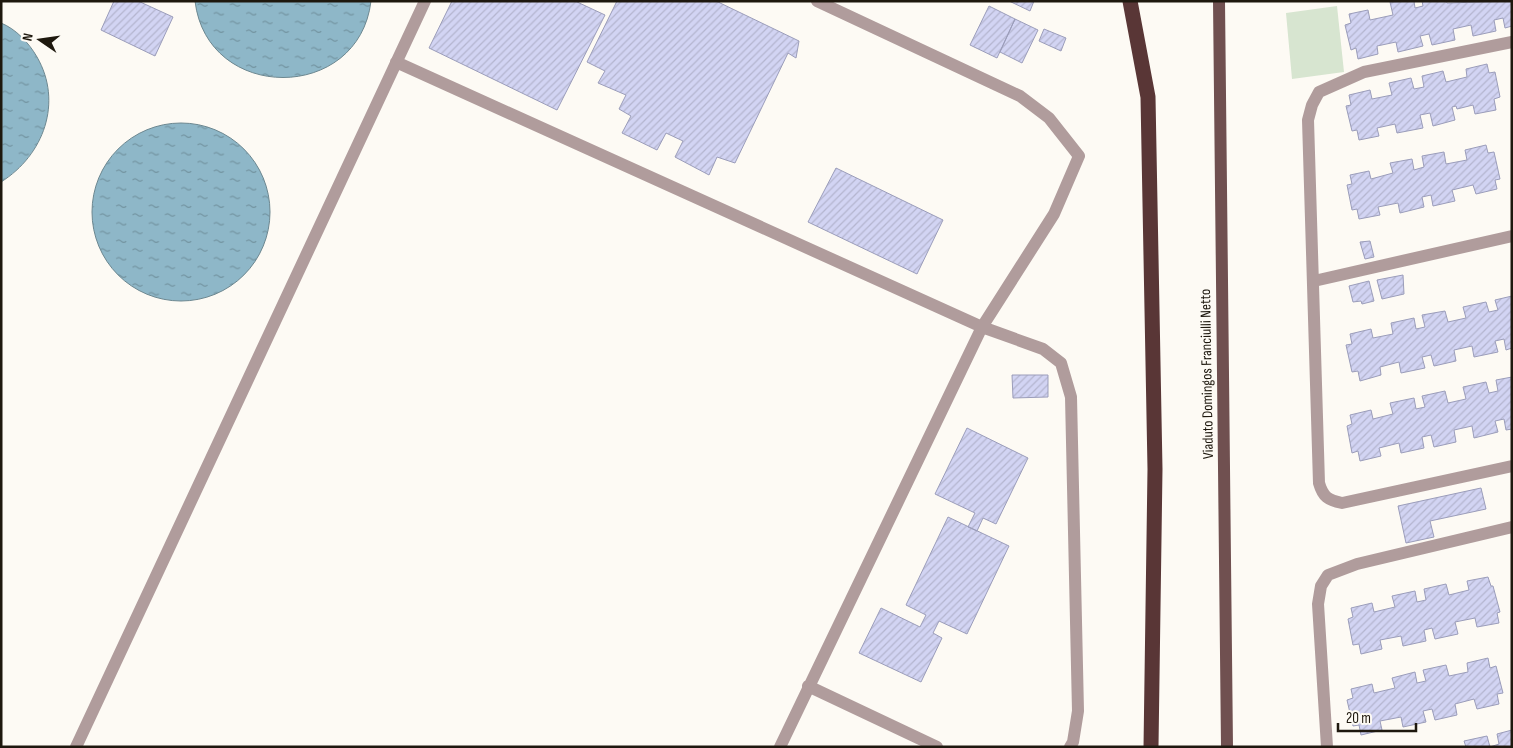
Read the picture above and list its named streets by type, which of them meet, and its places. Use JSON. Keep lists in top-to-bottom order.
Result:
{
  "streets": {
    "main road": ["Viaduto Domingos Franciulli Netto"]
  },
  "scale_bar": "20 m",
  "north": "left"
}
